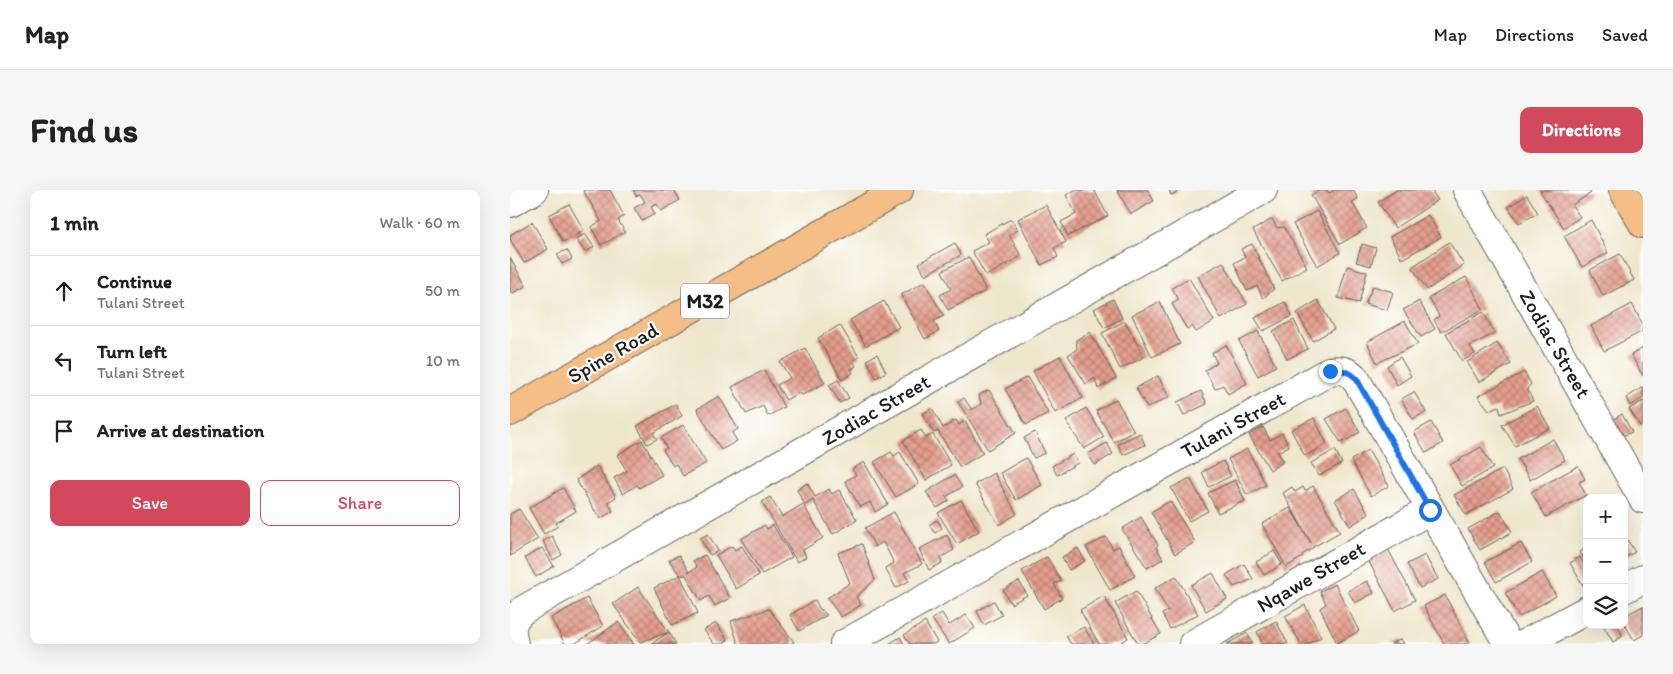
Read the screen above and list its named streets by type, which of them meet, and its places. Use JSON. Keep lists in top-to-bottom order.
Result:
{
  "streets": {
    "main road": ["M32", "Spine Road"],
    "street": ["Zodiac Street", "Tulani Street", "Nqawe Street"]
  },
  "crossings": [
    ["Tulani Street", "Nqawe Street"]
  ],
  "page": {
    "header": "Map",
    "nav": ["Map", "Directions", "Saved"],
    "buttons": [
      "Directions",
      ["Save", "Share"]
    ],
    "title": "Find us",
    "heading": ["1 min", "Walk · 60 m"],
    "list": [
      ["Continue", "Tulani Street", "50 m"],
      ["Turn left", "Tulani Street", "10 m"],
      "Arrive at destination"
    ],
    "map_buttons": ["+", "−"]
  }
}
